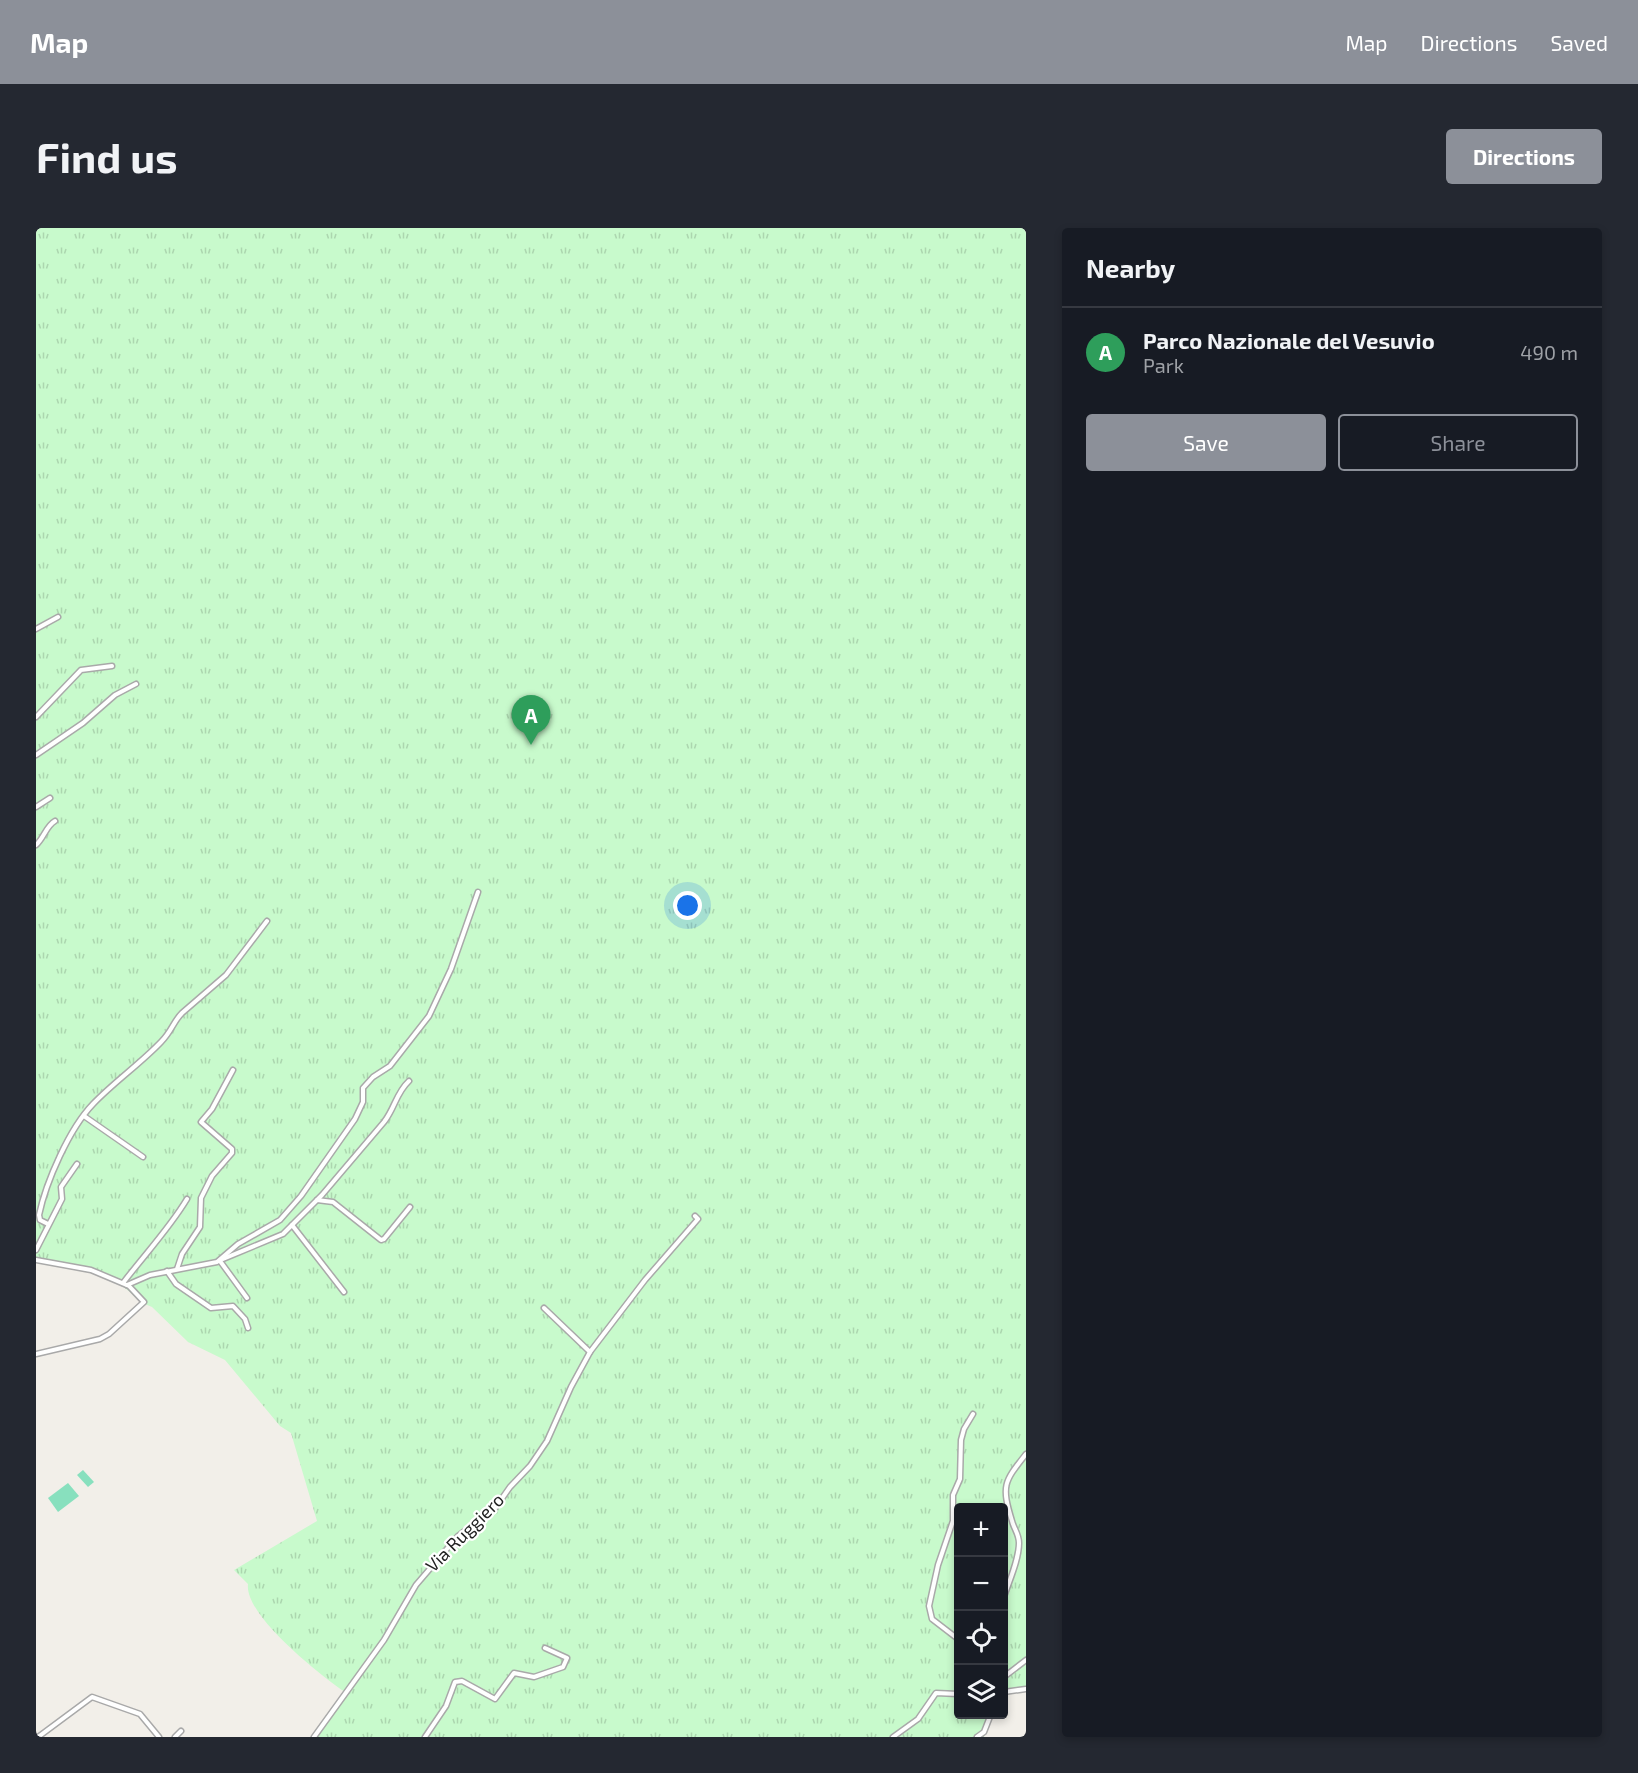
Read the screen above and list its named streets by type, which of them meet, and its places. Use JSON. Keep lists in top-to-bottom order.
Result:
{
  "streets": {
    "street": ["Via Ruggiero"]
  },
  "page": {
    "header": "Map",
    "nav": ["Map", "Directions", "Saved"],
    "buttons": [
      "Directions",
      ["Save", "Share"]
    ],
    "title": "Find us",
    "heading": "Nearby",
    "list": [
      {
        "mark": "A",
        "name": "Parco Nazionale del Vesuvio",
        "note": "Park",
        "value": "490 m"
      }
    ],
    "pins": "A",
    "map_buttons": ["+", "−"]
  }
}
